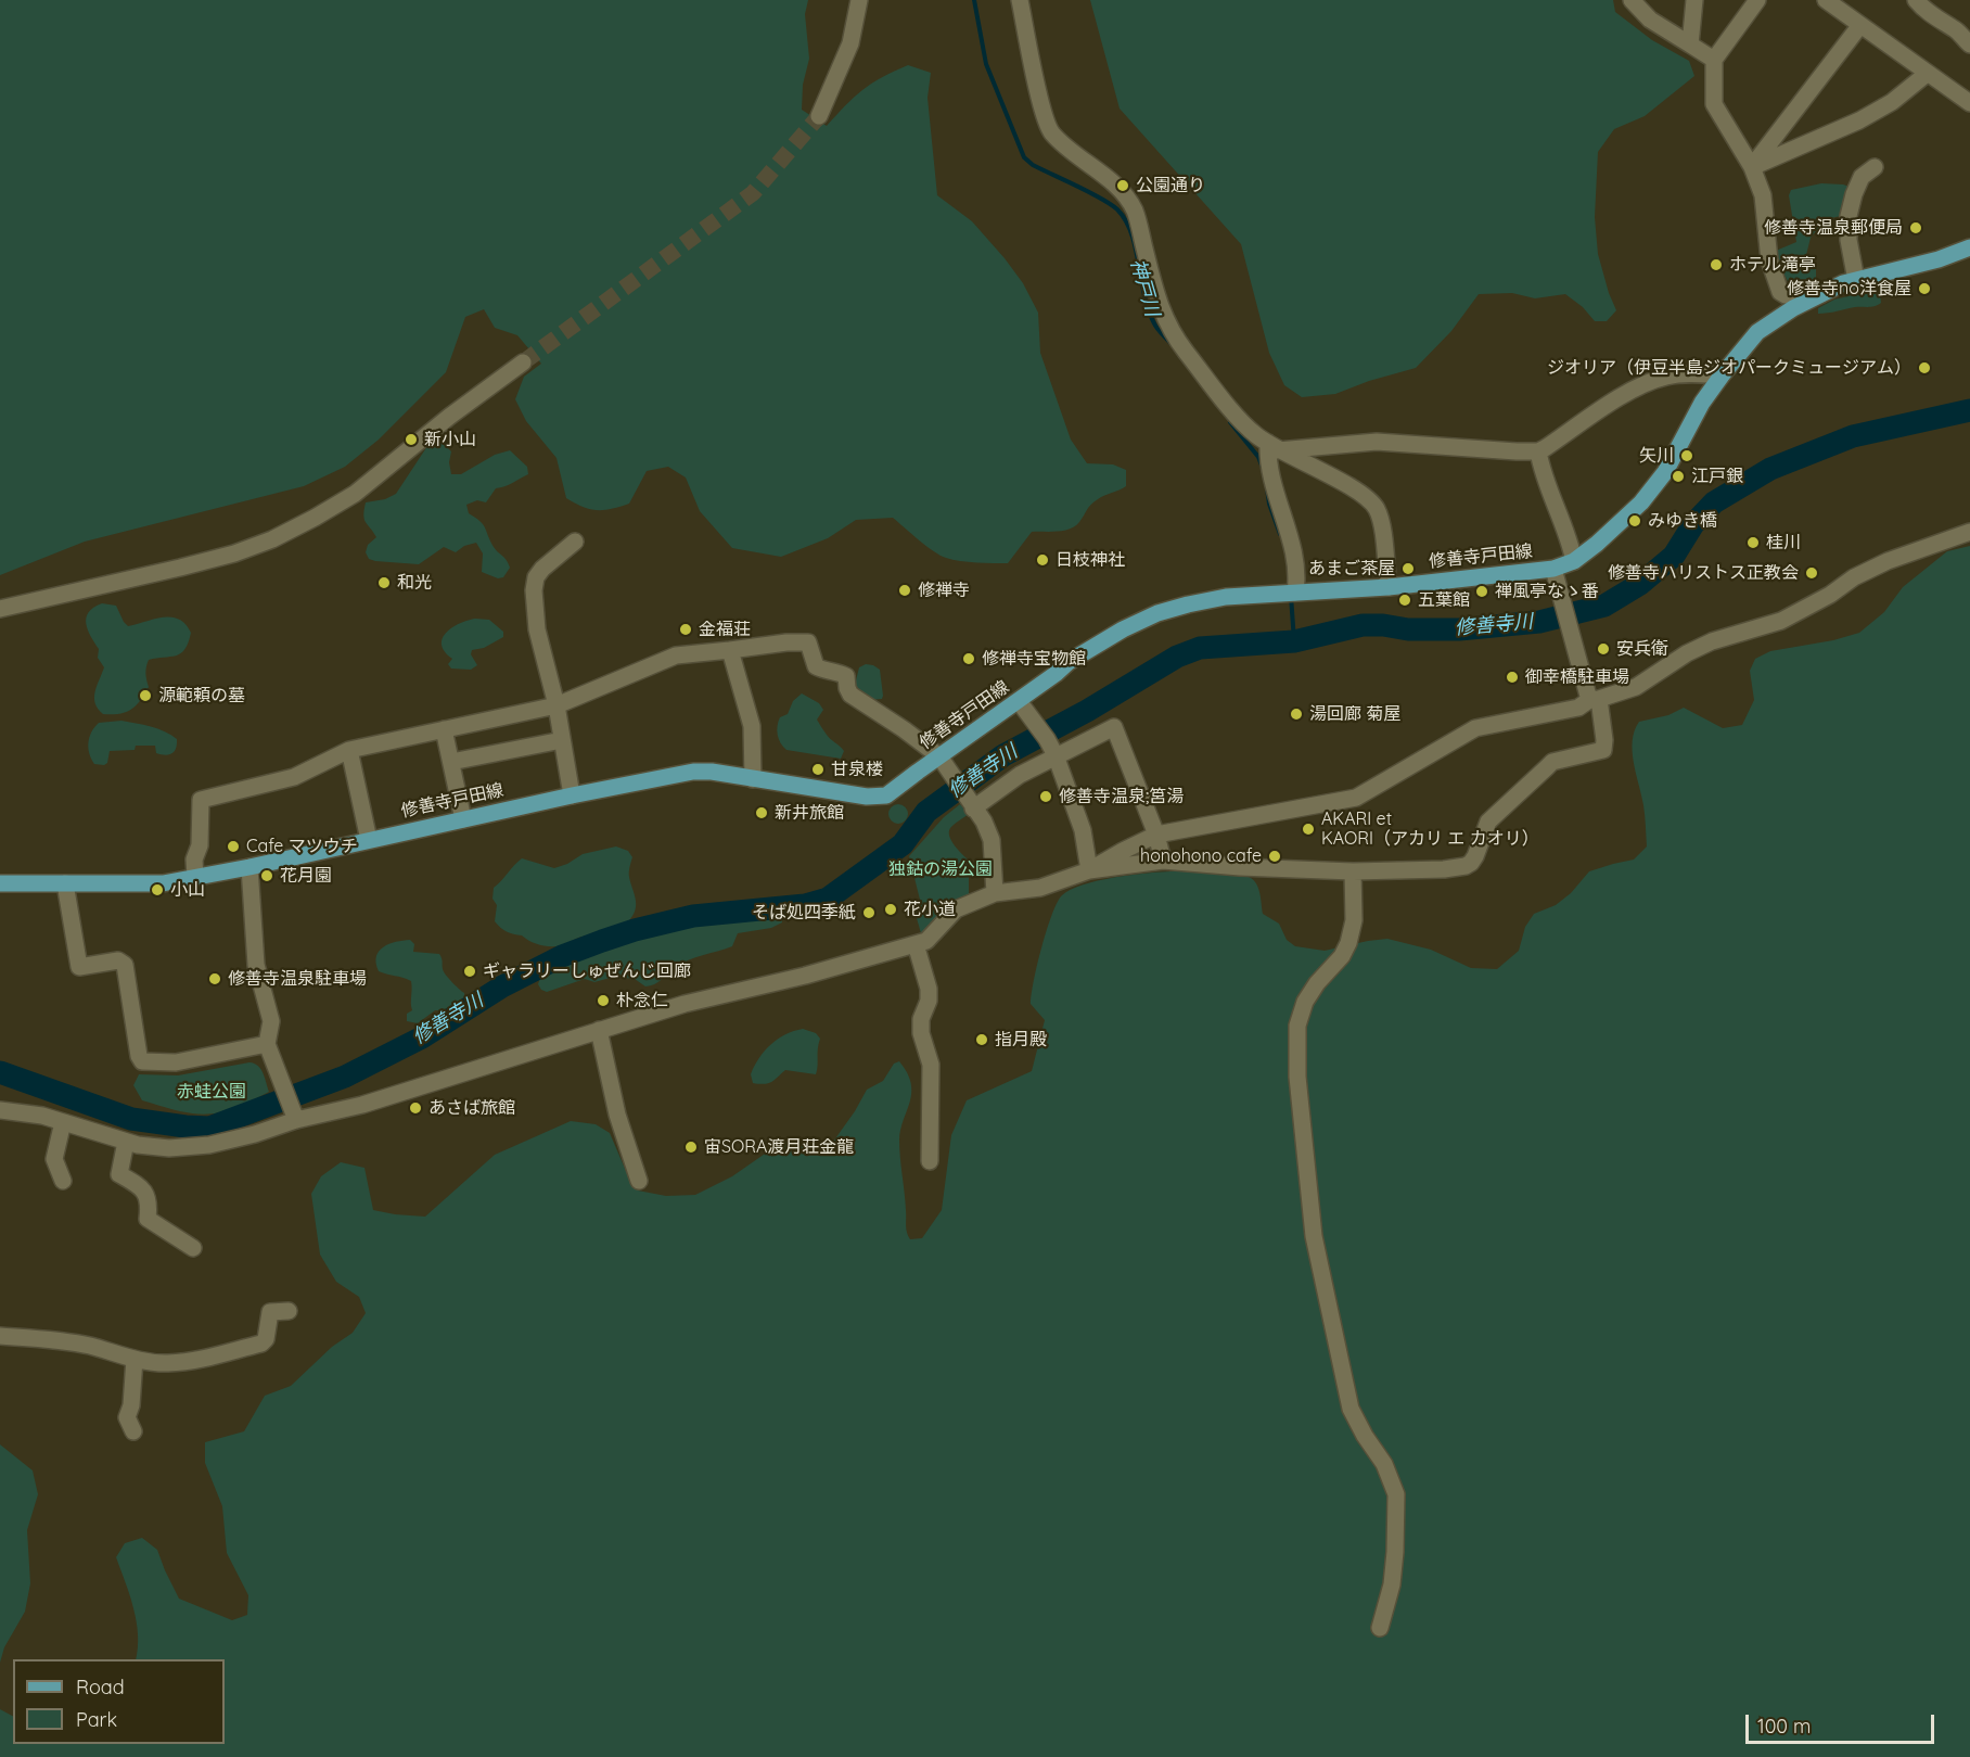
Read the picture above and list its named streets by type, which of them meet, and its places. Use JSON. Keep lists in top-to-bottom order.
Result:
{
  "streets": {
    "main road": ["修善寺戸田線"]
  },
  "water": ["神戸川", "修善寺川"],
  "parks": ["独鈷の湯公園", "赤蛙公園"],
  "places": [
    "公園通り",
    "修善寺温泉郵便局",
    "ホテル滝亭",
    "修善寺no洋食屋",
    "ジオリア（伊豆半島ジオパークミュージアム）",
    "新小山",
    "矢川",
    "江戸銀",
    "みゆき橋",
    "桂川",
    "日枝神社",
    "あまご茶屋",
    "修善寺ハリストス正教会",
    "和光",
    "修禅寺",
    "禅風亭なゝ番",
    "五葉館",
    "金福荘",
    "安兵衛",
    "修禅寺宝物館",
    "御幸橋駐車場",
    "源範頼の墓",
    "湯回廊 菊屋",
    "甘泉楼",
    "修善寺温泉;筥湯",
    "新井旅館",
    "AKARI et KAORI（アカリ エ カオリ）",
    "Cafe マツウチ",
    "honohono cafe",
    "花月園",
    "小山",
    "花小道",
    "そば処四季紙",
    "ギャラリーしゅぜんじ回廊",
    "修善寺温泉駐車場",
    "朴念仁",
    "指月殿",
    "あさば旅館",
    "宙SORA渡月荘金龍"
  ],
  "legend": ["Road", "Park"],
  "scale_bar": "100 m"
}
